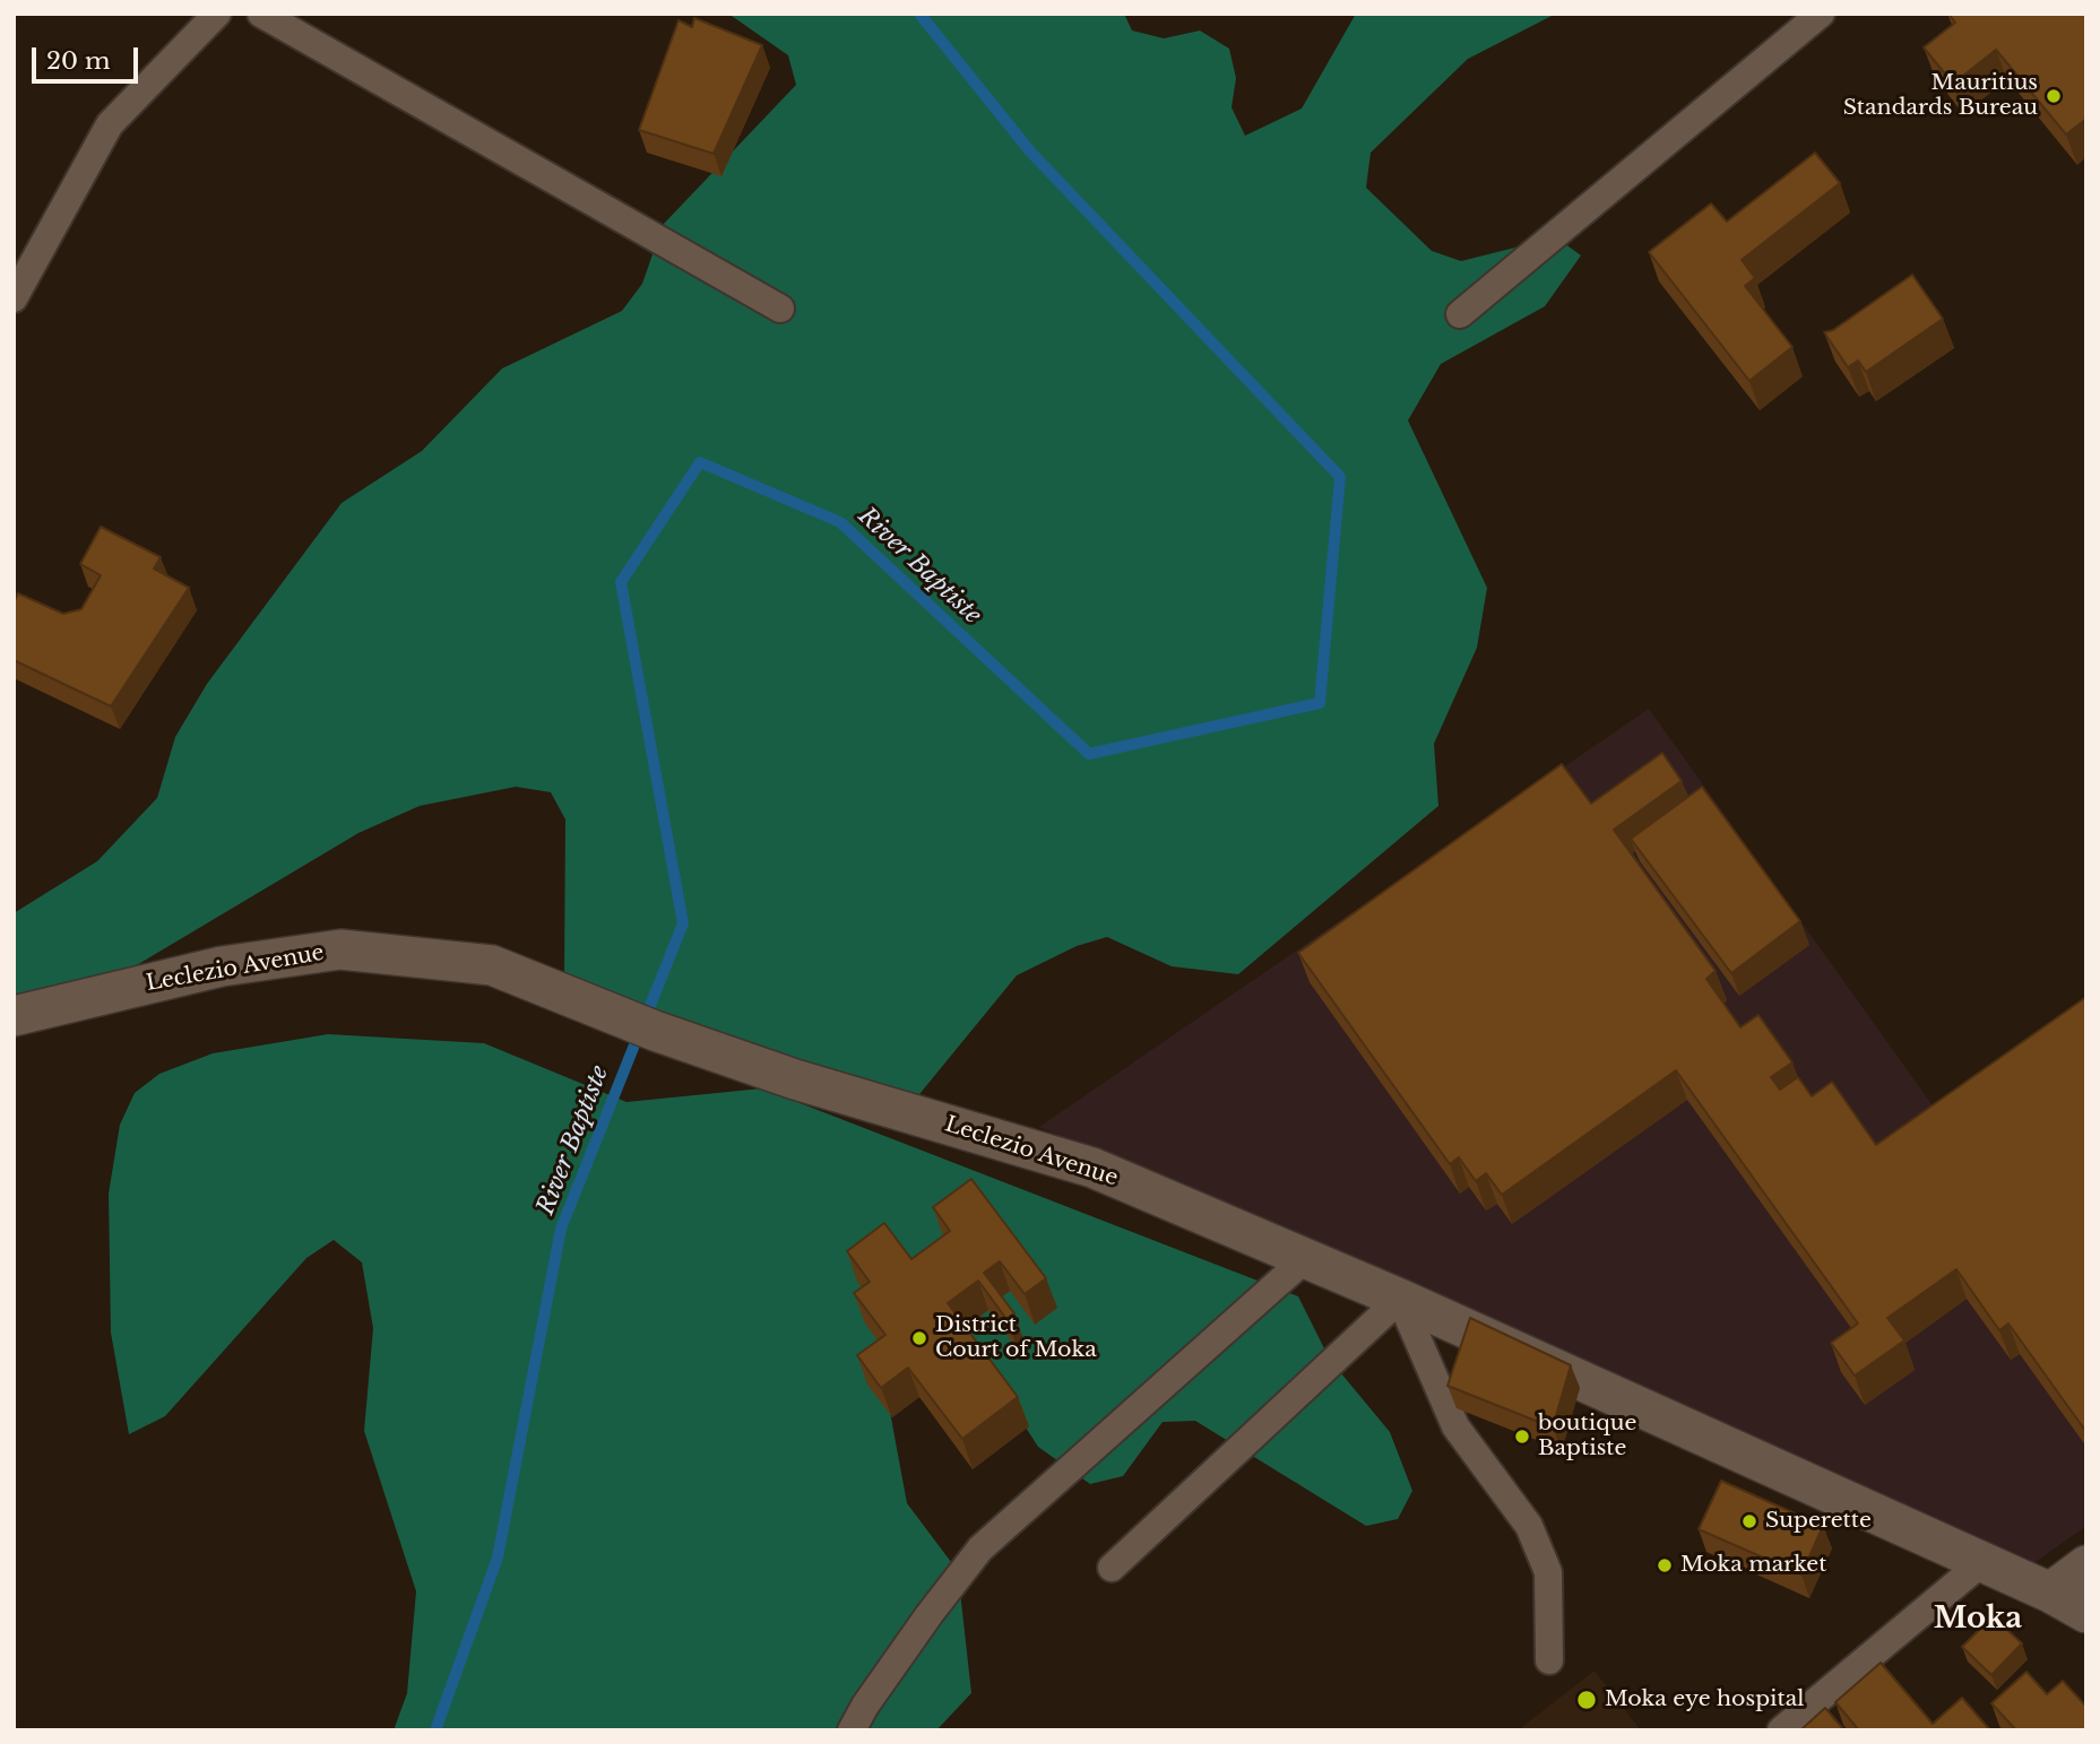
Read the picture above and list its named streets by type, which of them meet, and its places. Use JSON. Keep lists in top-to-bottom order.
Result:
{
  "streets": {
    "main road": ["Leclezio Avenue"]
  },
  "districts": ["Moka"],
  "water": ["River Baptiste"],
  "places": [
    "Mauritius Standards Bureau",
    "District Court of Moka",
    "boutique Baptiste",
    "Superette",
    "Moka market",
    "Moka eye hospital"
  ],
  "scale_bar": "20 m"
}
